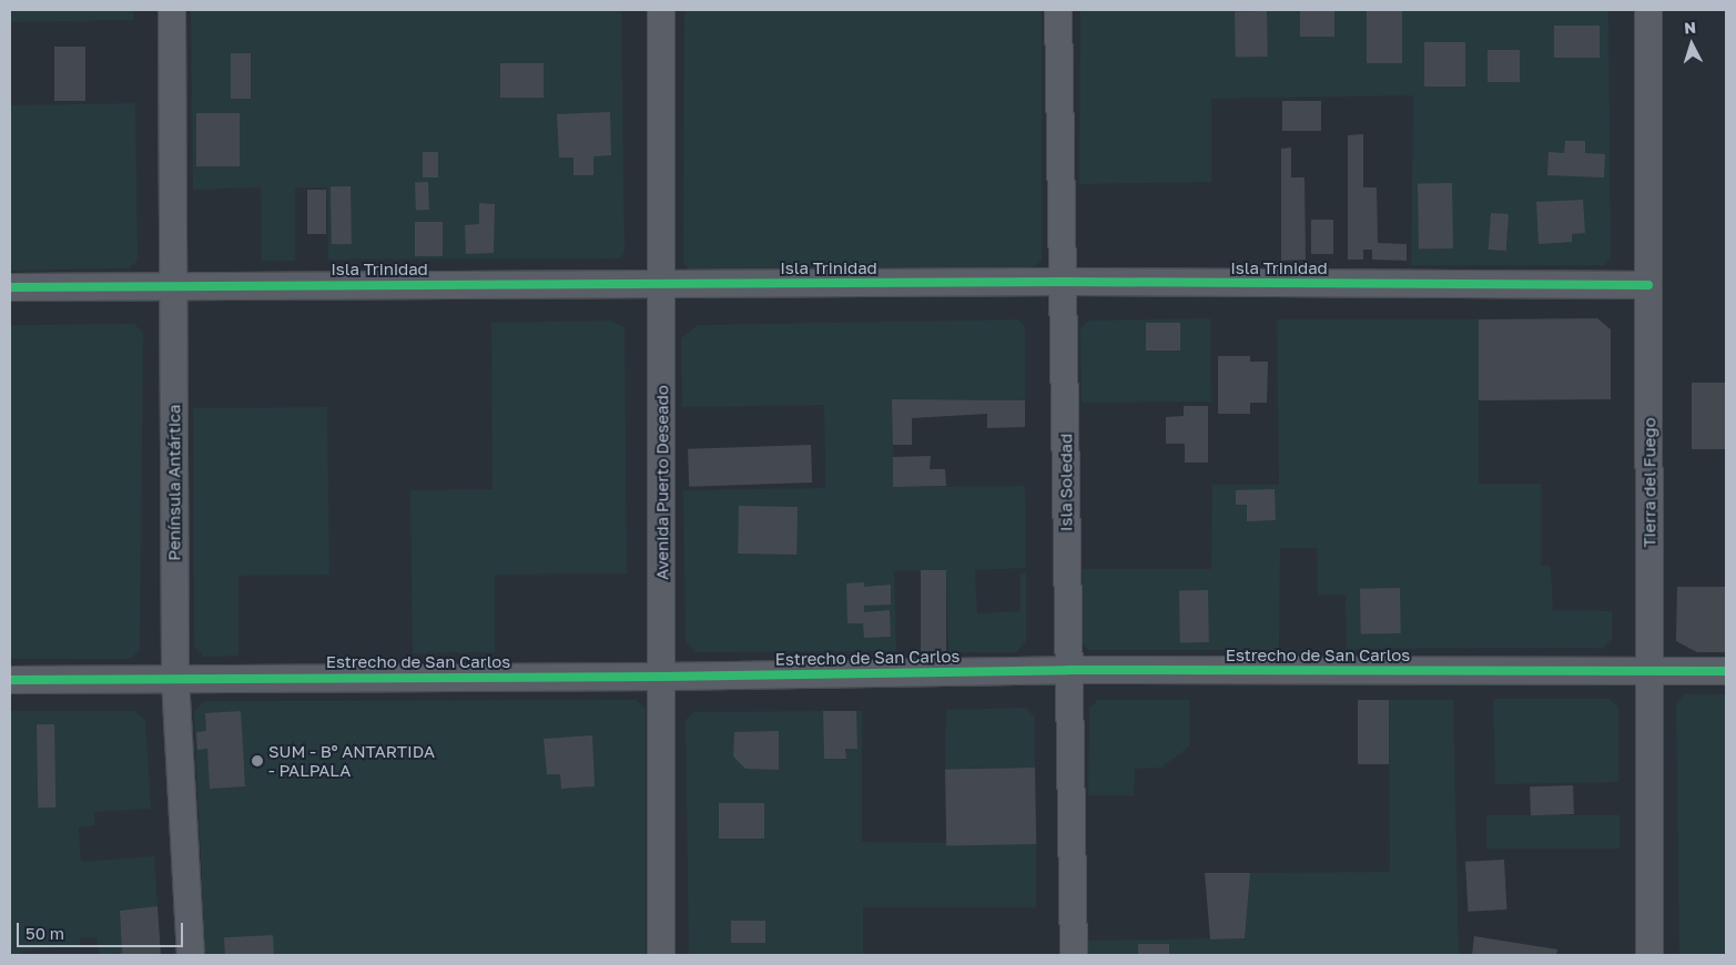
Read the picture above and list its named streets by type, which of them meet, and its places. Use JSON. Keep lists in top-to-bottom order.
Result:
{
  "streets": {
    "street": [
      "Isla Trinidad",
      "Península Antártica",
      "Avenida Puerto Deseado",
      "Isla Soledad",
      "Tierra del Fuego",
      "Estrecho de San Carlos"
    ]
  },
  "crossings": [
    ["Isla Trinidad", "Península Antártica"],
    ["Isla Trinidad", "Avenida Puerto Deseado"],
    ["Isla Trinidad", "Isla Soledad"],
    ["Isla Trinidad", "Tierra del Fuego"],
    ["Península Antártica", "Estrecho de San Carlos"],
    ["Avenida Puerto Deseado", "Estrecho de San Carlos"],
    ["Isla Soledad", "Estrecho de San Carlos"],
    ["Tierra del Fuego", "Estrecho de San Carlos"]
  ],
  "places": ["SUM - Bº ANTARTIDA - PALPALA"],
  "scale_bar": "50 m",
  "north": "top"
}
